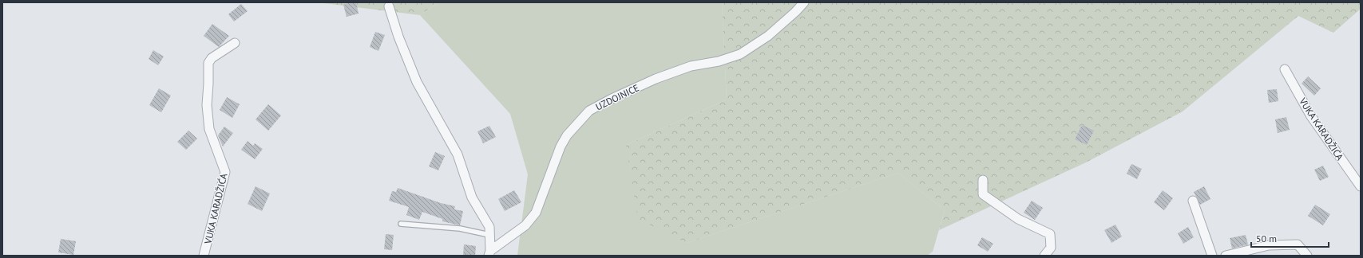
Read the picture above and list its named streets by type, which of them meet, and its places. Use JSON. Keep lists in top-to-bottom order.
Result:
{
  "streets": {
    "street": ["UZDOJNICE", "VUKA KARADŽIĆA"]
  },
  "scale_bar": "50 m"
}
